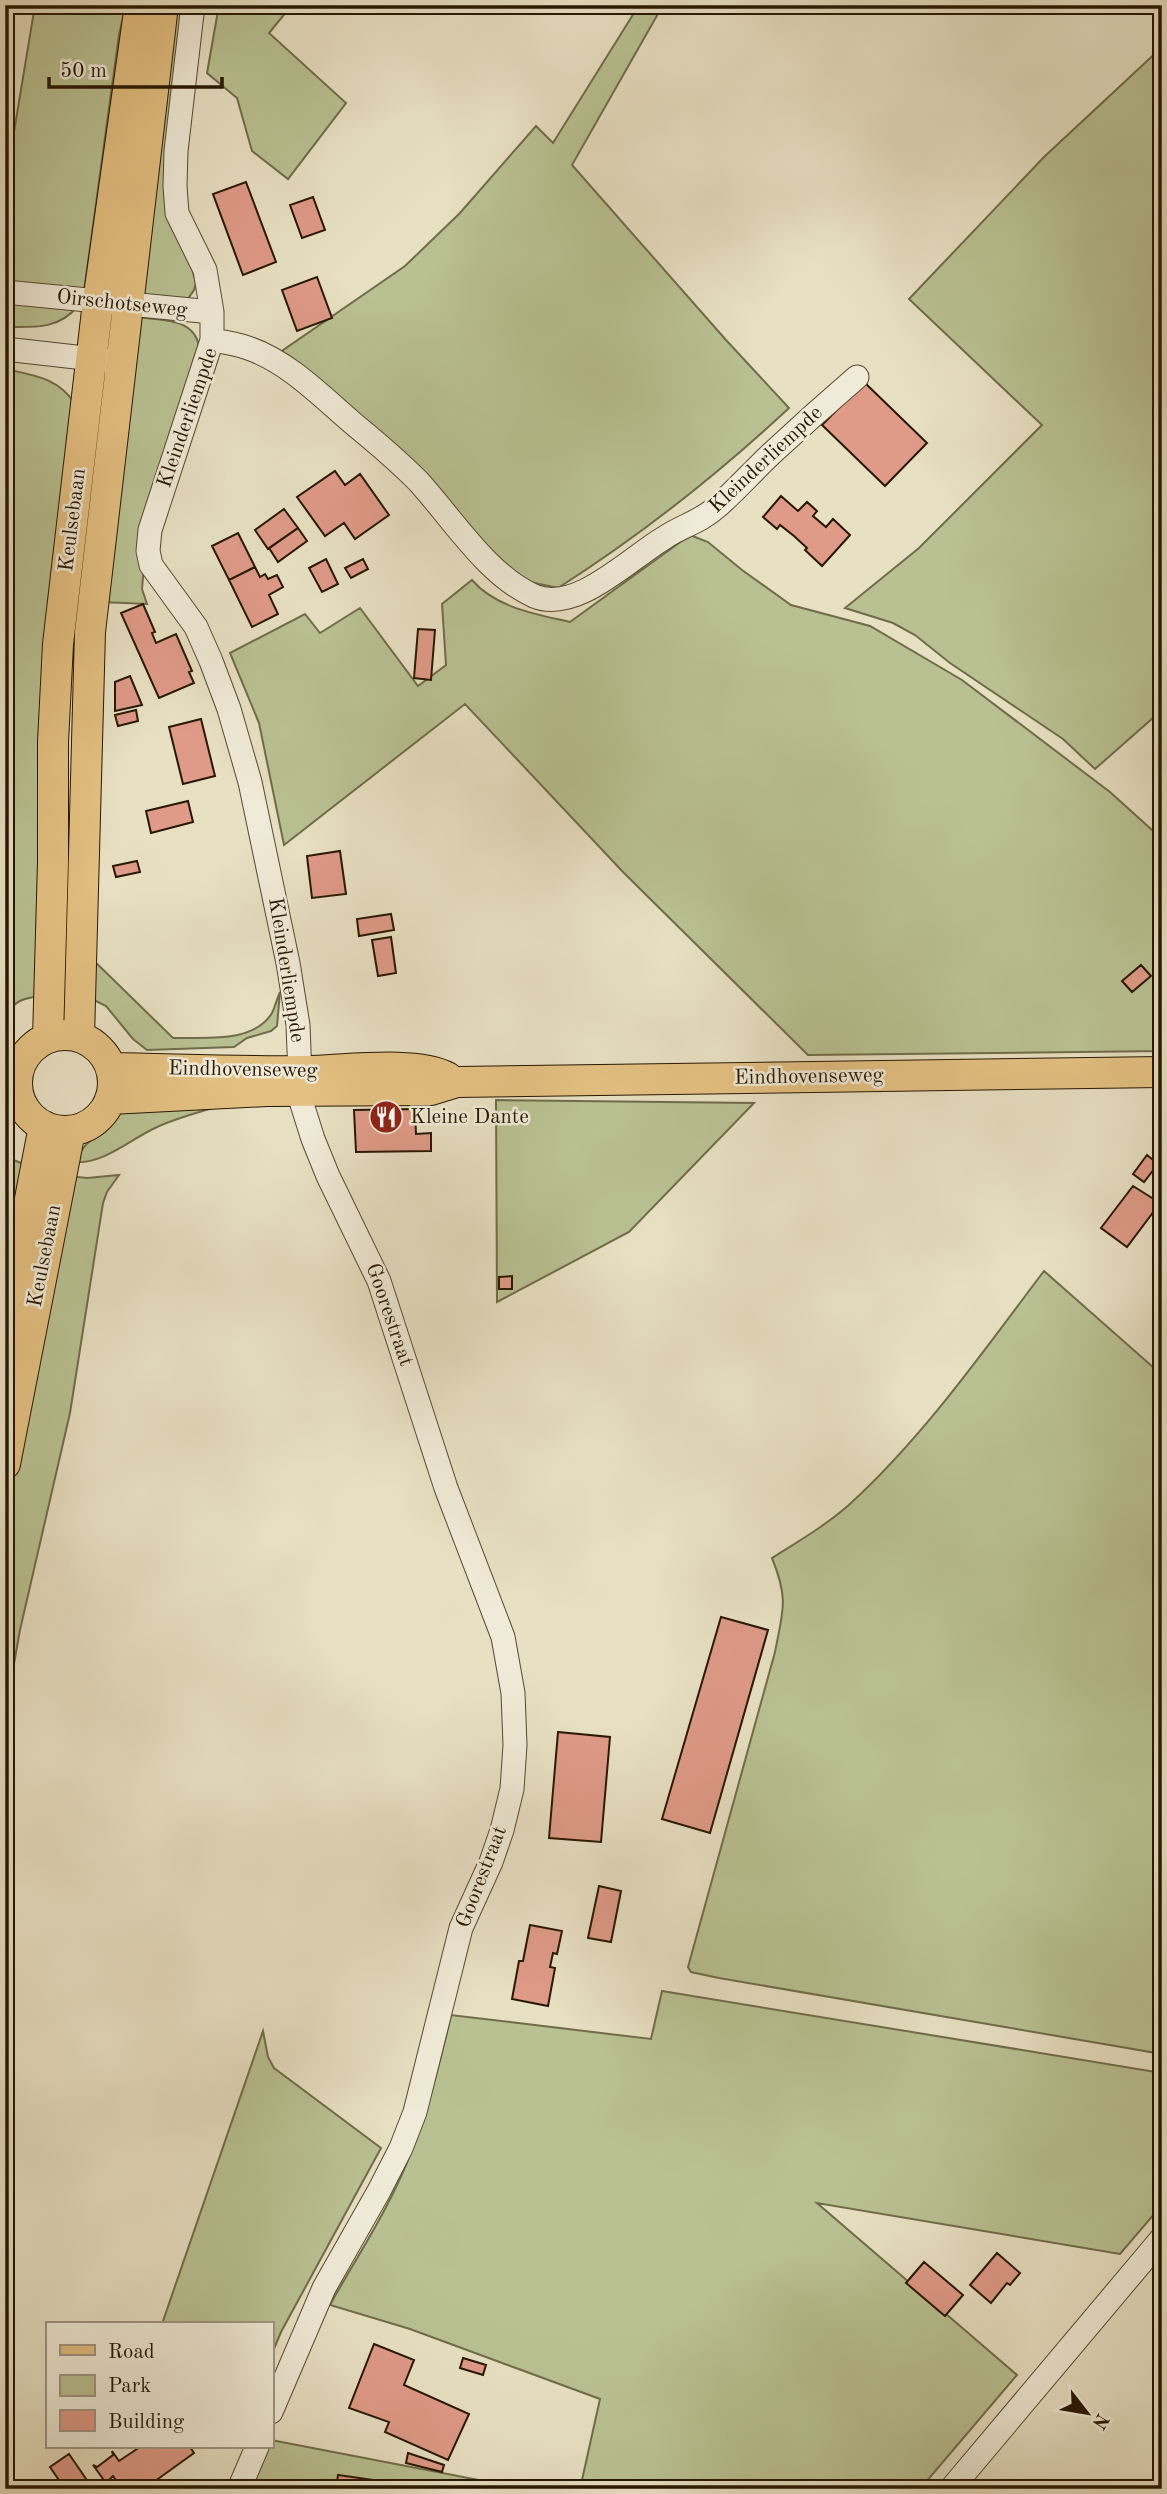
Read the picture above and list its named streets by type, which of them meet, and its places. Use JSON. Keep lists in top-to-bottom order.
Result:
{
  "streets": {
    "main road": ["Keulsebaan", "Eindhovenseweg"],
    "street": ["Oirschotseweg", "Kleinderliempde", "Goorestraat"]
  },
  "crossings": [
    ["Oirschotseweg", "Kleinderliempde"],
    ["Oirschotseweg", "Keulsebaan"],
    ["Kleinderliempde", "Eindhovenseweg"],
    ["Kleinderliempde", "Goorestraat"],
    ["Keulsebaan", "Eindhovenseweg"],
    ["Eindhovenseweg", "Goorestraat"]
  ],
  "places": {
    "restaurant": ["Kleine Dante"]
  },
  "legend": ["Road", "Park", "Building"],
  "scale_bar": "50 m",
  "north": "bottom right"
}
